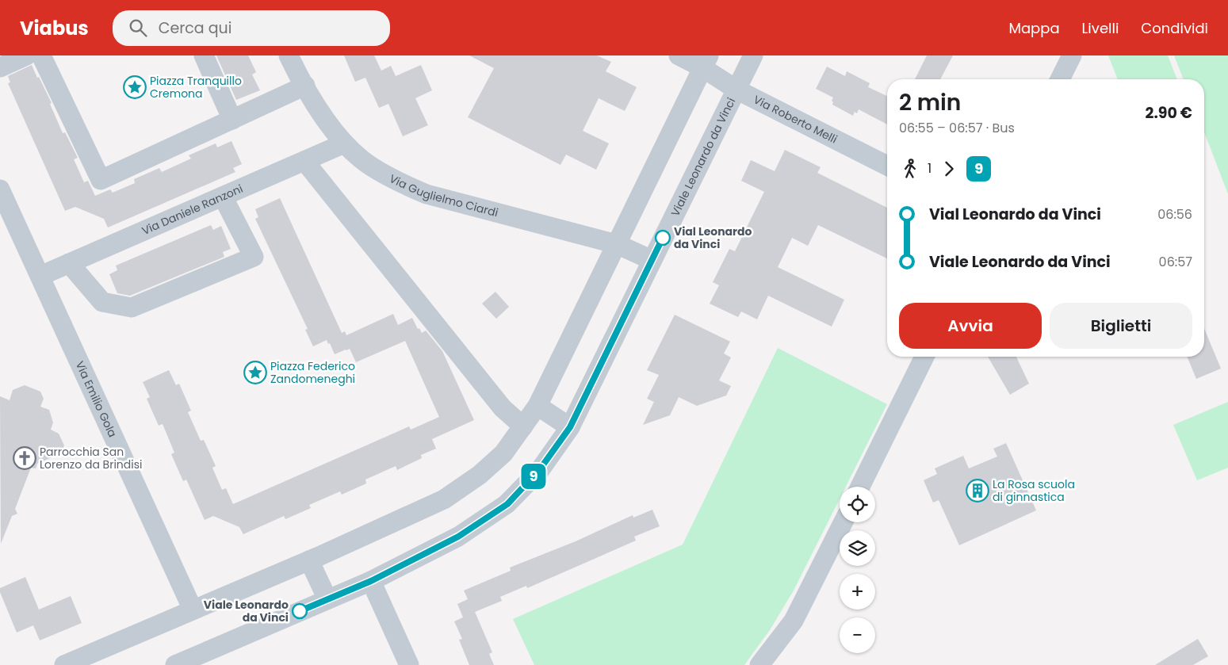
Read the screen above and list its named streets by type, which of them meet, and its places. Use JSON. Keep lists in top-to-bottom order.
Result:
{
  "streets": {
    "street": [
      "Via Roberto Melli",
      "Viale Leonardo da Vinci",
      "Via Guglielmo Ciardi",
      "Via Daniele Ranzoni",
      "Via Emilio Gola"
    ]
  },
  "crossings": [
    ["Via Roberto Melli", "Viale Leonardo da Vinci"],
    ["Viale Leonardo da Vinci", "Via Guglielmo Ciardi"],
    ["Via Guglielmo Ciardi", "Via Daniele Ranzoni"],
    ["Via Daniele Ranzoni", "Via Emilio Gola"]
  ],
  "places": {
    "place": ["Piazza Tranquillo Cremona", "Piazza Federico Zandomeneghi"],
    "other": ["Vial Leonardo da Vinci", "Viale Leonardo da Vinci"],
    "church": ["Parrocchia San Lorenzo da Brindisi"],
    "building": ["La Rosa scuola di ginnastica"]
  },
  "lines": ["bus line 9"],
  "page": {
    "header": "Viabus",
    "search": "Cerca qui",
    "nav": ["Mappa", "Livelli", "Condividi"],
    "on_map": "9",
    "heading": ["2 min", "06:55 – 06:57 · Bus", "2.90 €"],
    "legs": ["1", "9"],
    "list": [
      {
        "name": "Vial Leonardo da Vinci",
        "value": "06:56"
      },
      {
        "name": "Viale Leonardo da Vinci",
        "value": "06:57"
      }
    ],
    "buttons": ["Avvia", "Biglietti"],
    "map_buttons": ["+", "−"]
  }
}
